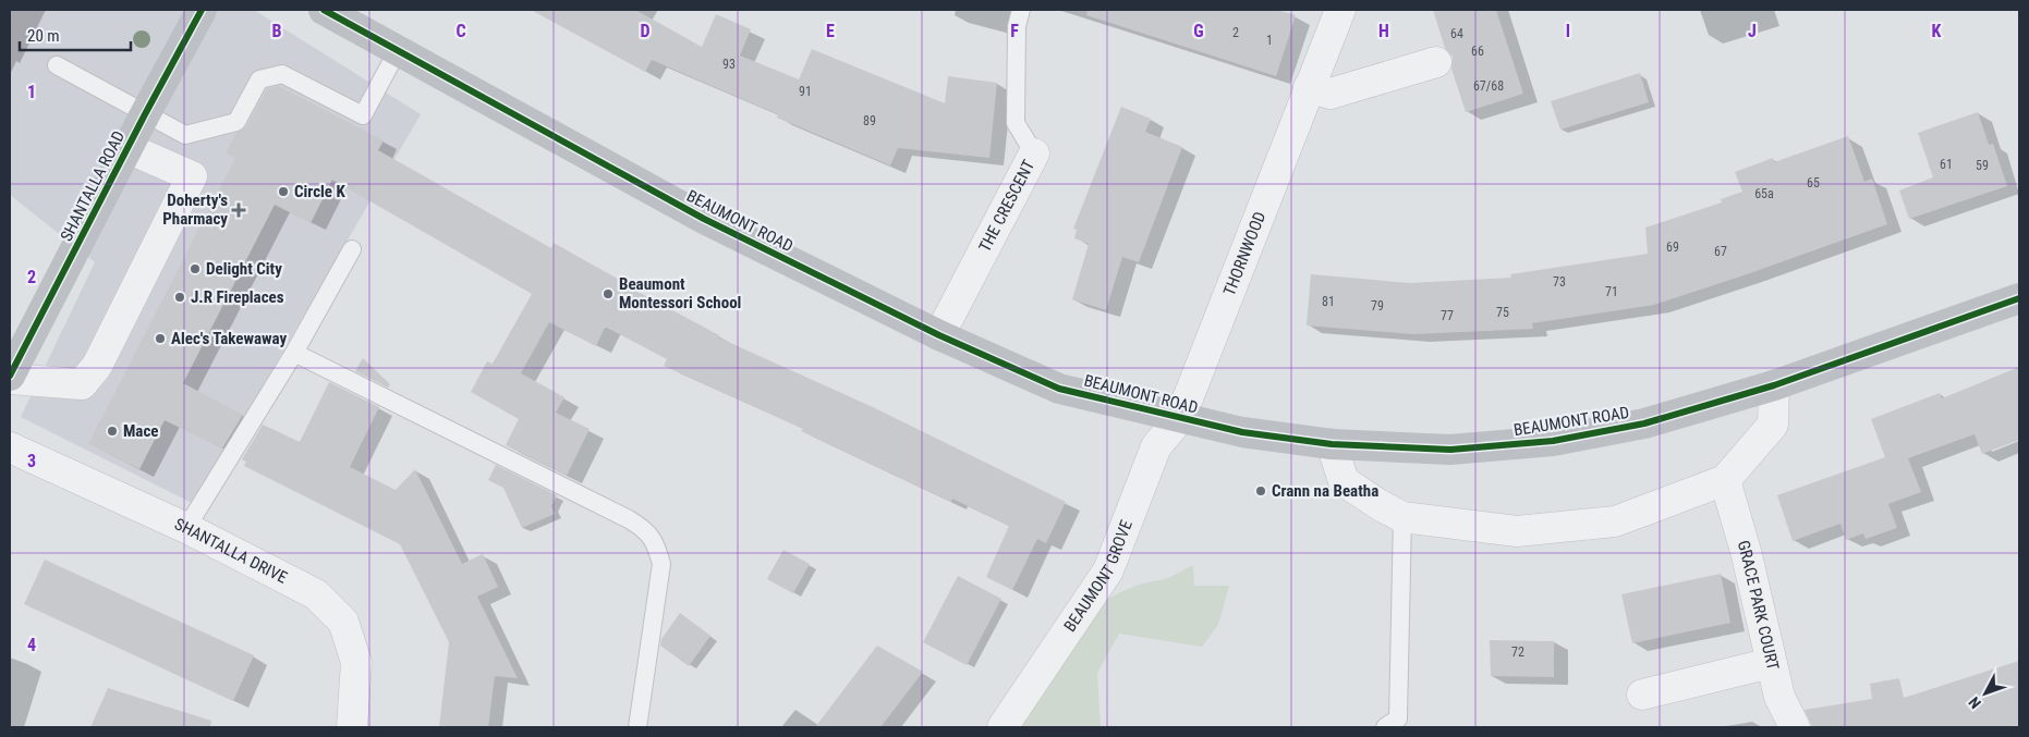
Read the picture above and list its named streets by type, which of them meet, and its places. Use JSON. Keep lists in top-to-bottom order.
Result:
{
  "streets": {
    "street": [
      "SHANTALLA ROAD",
      "THE CRESCENT",
      "BEAUMONT ROAD",
      "THORNWOOD",
      "SHANTALLA DRIVE",
      "BEAUMONT GROVE",
      "GRACE PARK COURT"
    ]
  },
  "crossings": [
    ["THE CRESCENT", "BEAUMONT ROAD"],
    ["BEAUMONT ROAD", "THORNWOOD"],
    ["BEAUMONT ROAD", "BEAUMONT GROVE"],
    ["THORNWOOD", "BEAUMONT GROVE"]
  ],
  "places": {
    "other": [
      "Circle K",
      "Delight City",
      "Beaumont Montessori School",
      "J.R Fireplaces",
      "Alec's Takewaway",
      "Mace",
      "Crann na Beatha"
    ],
    "health": ["Doherty's Pharmacy"]
  },
  "house_numbers": [
    "2",
    "64",
    "1",
    "66",
    "93",
    "67/68",
    "91",
    "89",
    "61",
    "59",
    "65",
    "65a",
    "69",
    "67",
    "73",
    "71",
    "81",
    "79",
    "75",
    "77",
    "72"
  ],
  "scale_bar": "20 m",
  "north": "bottom left",
  "grid": {
    "columns": [
      "B",
      "C",
      "D",
      "E",
      "F",
      "G",
      "H",
      "I",
      "J",
      "K"
    ],
    "rows": [
      "1",
      "2",
      "3",
      "4"
    ]
  }
}
